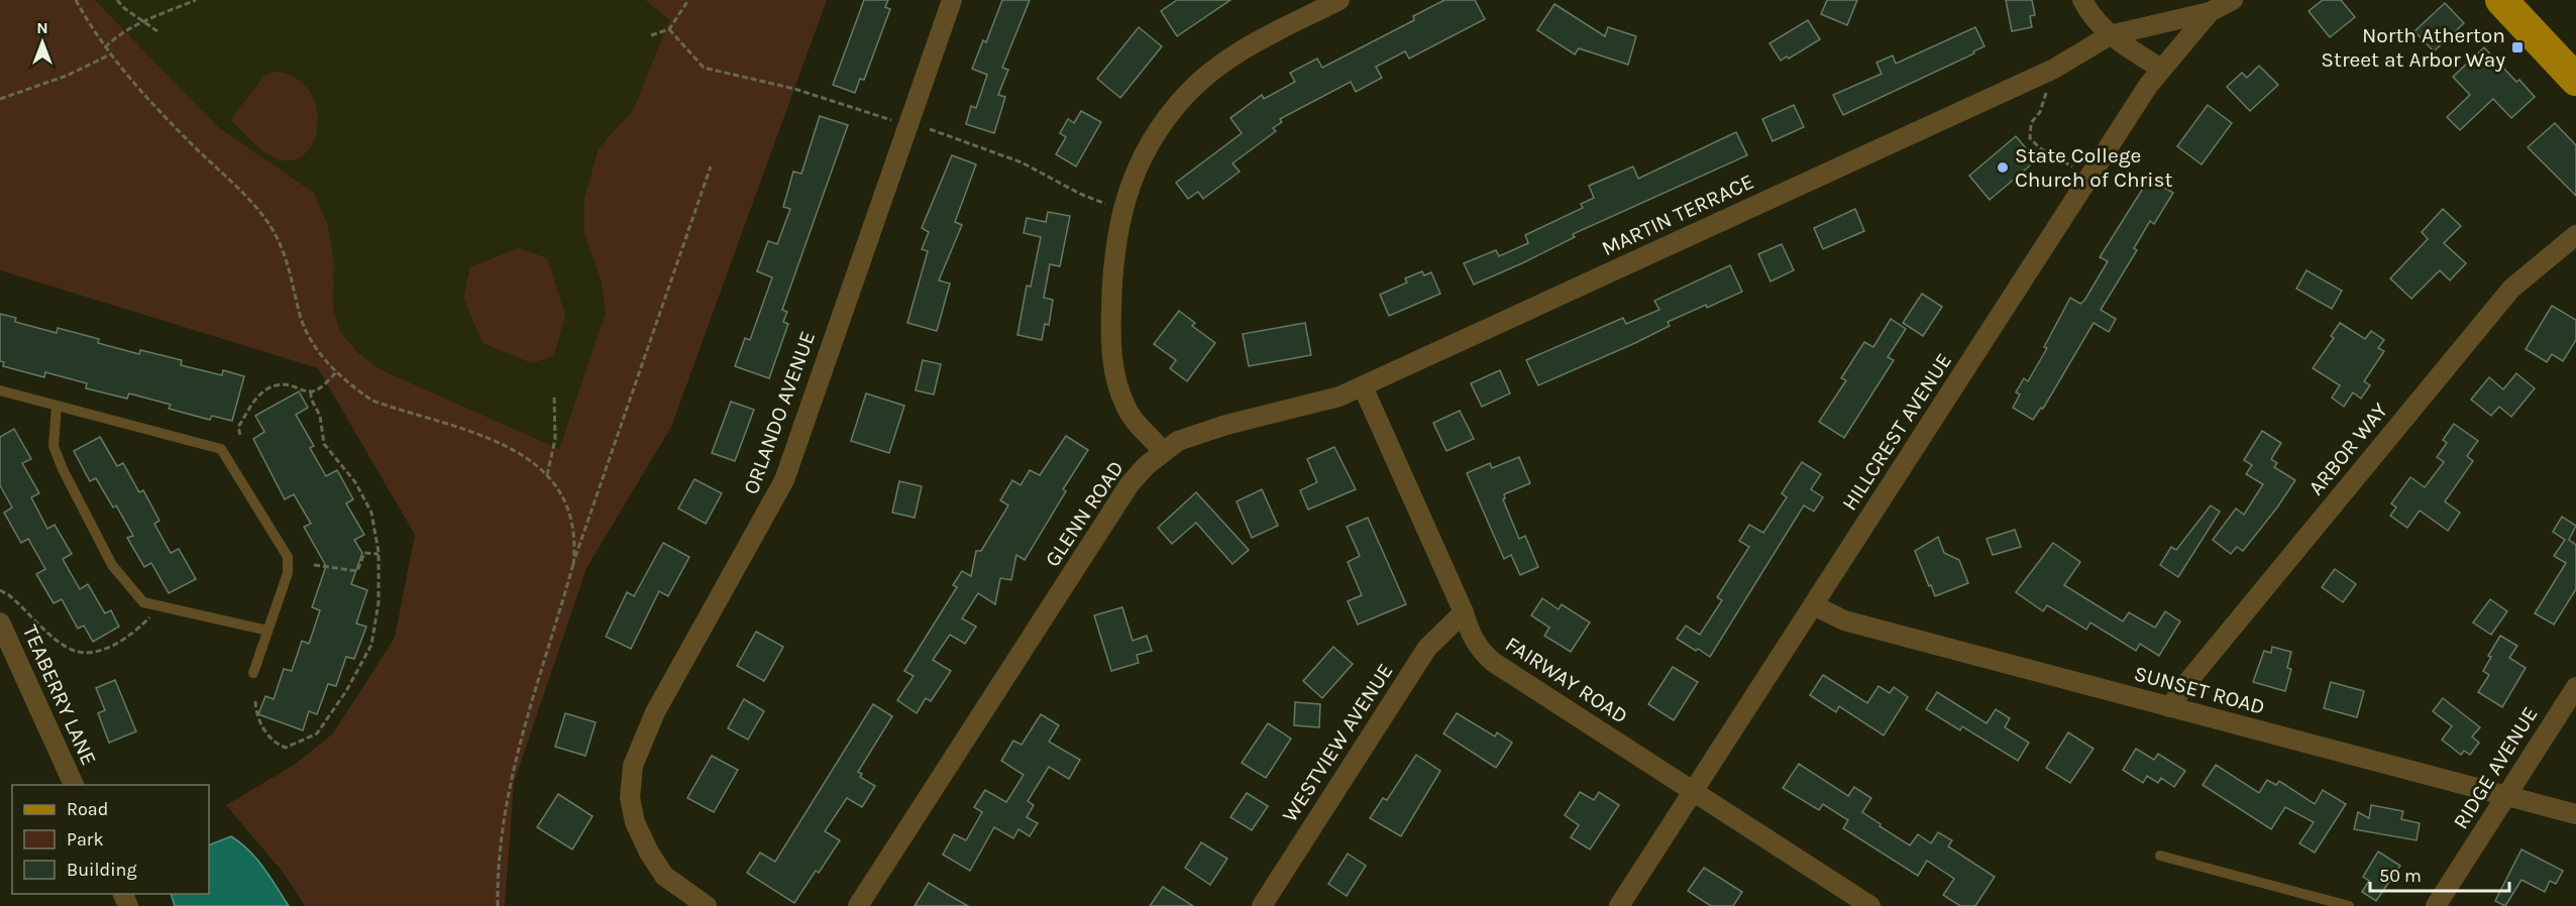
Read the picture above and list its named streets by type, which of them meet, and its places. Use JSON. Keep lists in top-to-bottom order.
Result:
{
  "streets": {
    "street": [
      "MARTIN TERRACE",
      "ORLANDO AVENUE",
      "HILLCREST AVENUE",
      "ARBOR WAY",
      "GLENN ROAD",
      "FAIRWAY ROAD",
      "SUNSET ROAD",
      "TEABERRY LANE",
      "WESTVIEW AVENUE",
      "RIDGE AVENUE"
    ]
  },
  "crossings": [
    ["MARTIN TERRACE", "HILLCREST AVENUE"],
    ["MARTIN TERRACE", "GLENN ROAD"],
    ["MARTIN TERRACE", "FAIRWAY ROAD"],
    ["HILLCREST AVENUE", "FAIRWAY ROAD"],
    ["HILLCREST AVENUE", "SUNSET ROAD"],
    ["ARBOR WAY", "SUNSET ROAD"],
    ["FAIRWAY ROAD", "WESTVIEW AVENUE"],
    ["SUNSET ROAD", "RIDGE AVENUE"]
  ],
  "places": {
    "transit": ["North Atherton Street at Arbor Way"],
    "other": ["State College Church of Christ"]
  },
  "legend": ["Road", "Park", "Building"],
  "scale_bar": "50 m",
  "north": "top"
}
